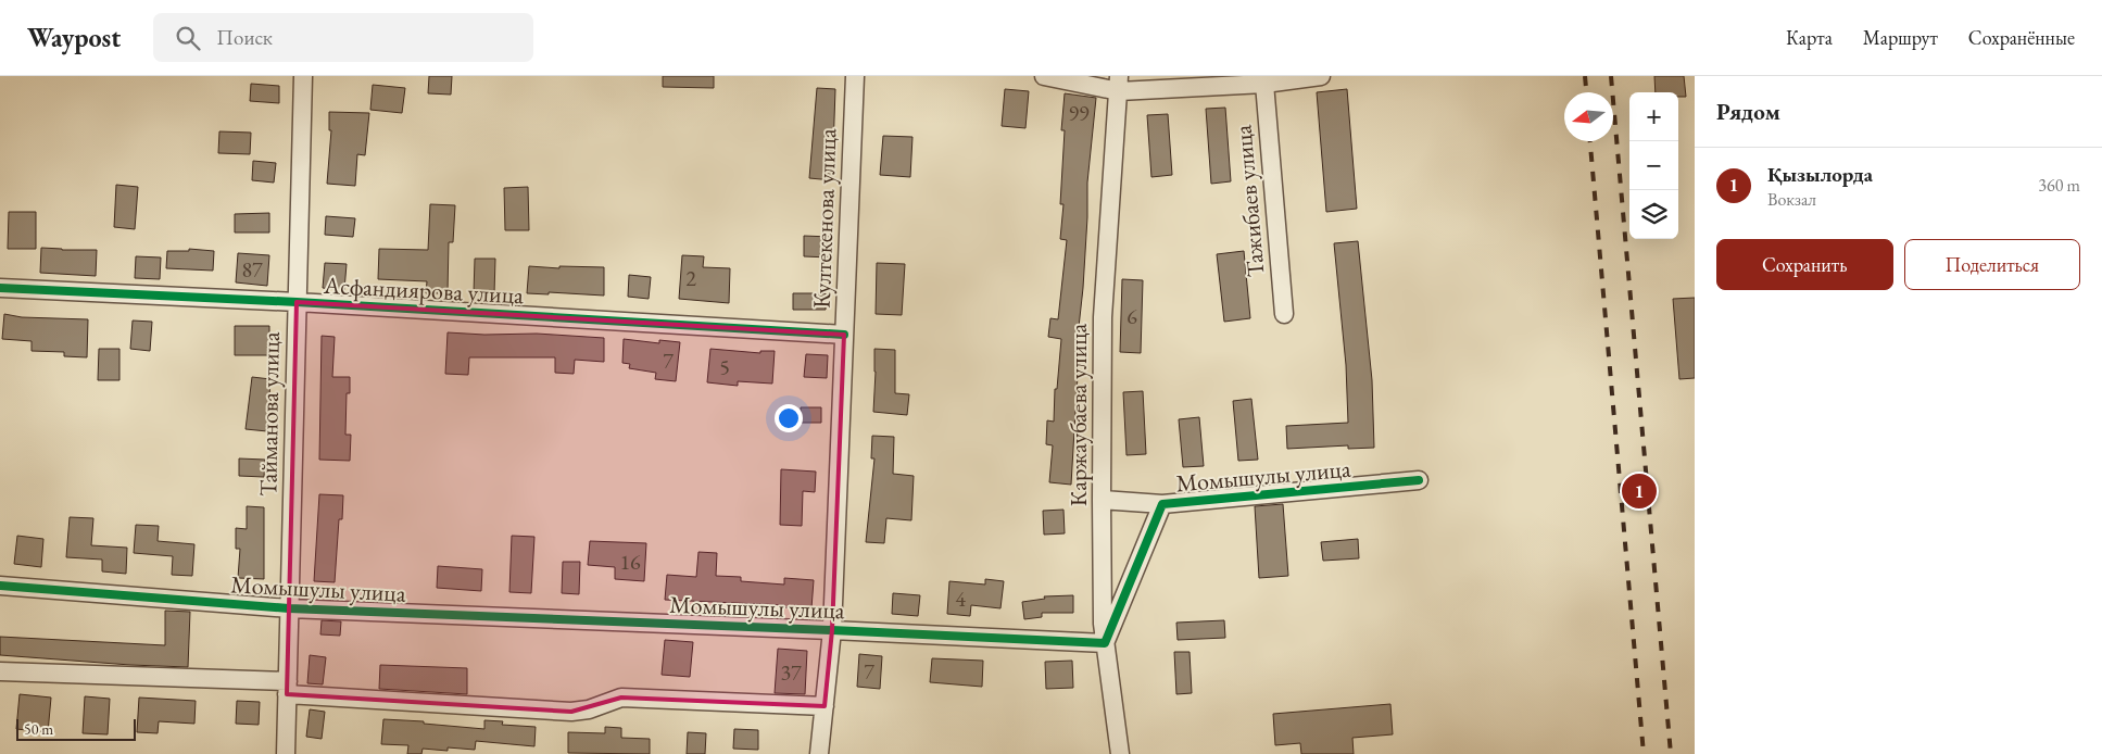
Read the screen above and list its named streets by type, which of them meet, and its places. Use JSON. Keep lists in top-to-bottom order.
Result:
{
  "streets": {
    "street": [
      "Тажибаев улица",
      "Култекенова улица",
      "Асфандиярова улица",
      "Тайманова улица",
      "Каржаубаева улица",
      "Момышулы улица"
    ]
  },
  "crossings": [
    ["Култекенова улица", "Асфандиярова улица"],
    ["Култекенова улица", "Момышулы улица"],
    ["Асфандиярова улица", "Тайманова улица"],
    ["Тайманова улица", "Момышулы улица"],
    ["Каржаубаева улица", "Момышулы улица"]
  ],
  "house_numbers": [
    "99",
    "87",
    "2",
    "6",
    "7",
    "5",
    "16",
    "4",
    "7",
    "37"
  ],
  "scale_bar": "50 m",
  "north": "left",
  "page": {
    "header": "Waypost",
    "search": "Поиск",
    "nav": ["Карта", "Маршрут", "Сохранённые"],
    "heading": "Рядом",
    "map_buttons": ["+", "−"],
    "list": [
      {
        "mark": "1",
        "name": "Қызылорда",
        "note": "Вокзал",
        "value": "360 m"
      }
    ],
    "buttons": ["Сохранить", "Поделиться"],
    "pins": "1",
    "scale": "50 m"
  }
}
